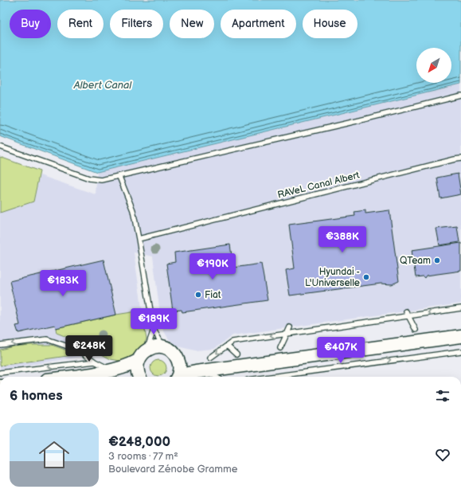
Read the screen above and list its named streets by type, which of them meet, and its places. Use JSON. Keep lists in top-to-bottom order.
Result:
{
  "streets": {
    "lane": ["RAVeL Canal Albert"]
  },
  "water": ["Albert Canal"],
  "places": ["QTeam", "Hyundai - L'Universelle", "Fiat"],
  "north": "bottom left",
  "page": {
    "chip": [
      "Buy",
      "Rent",
      "Filters",
      "New",
      "Apartment",
      "House"
    ],
    "price": [
      "€388K",
      "€190K",
      "€183K",
      "€189K",
      "€248K",
      "€407K"
    ],
    "heading": "6 homes",
    "list": [
      {
        "name": "€248,000",
        "note": "3 rooms · 77 m² · Boulevard Zénobe Gramme"
      }
    ]
  }
}
